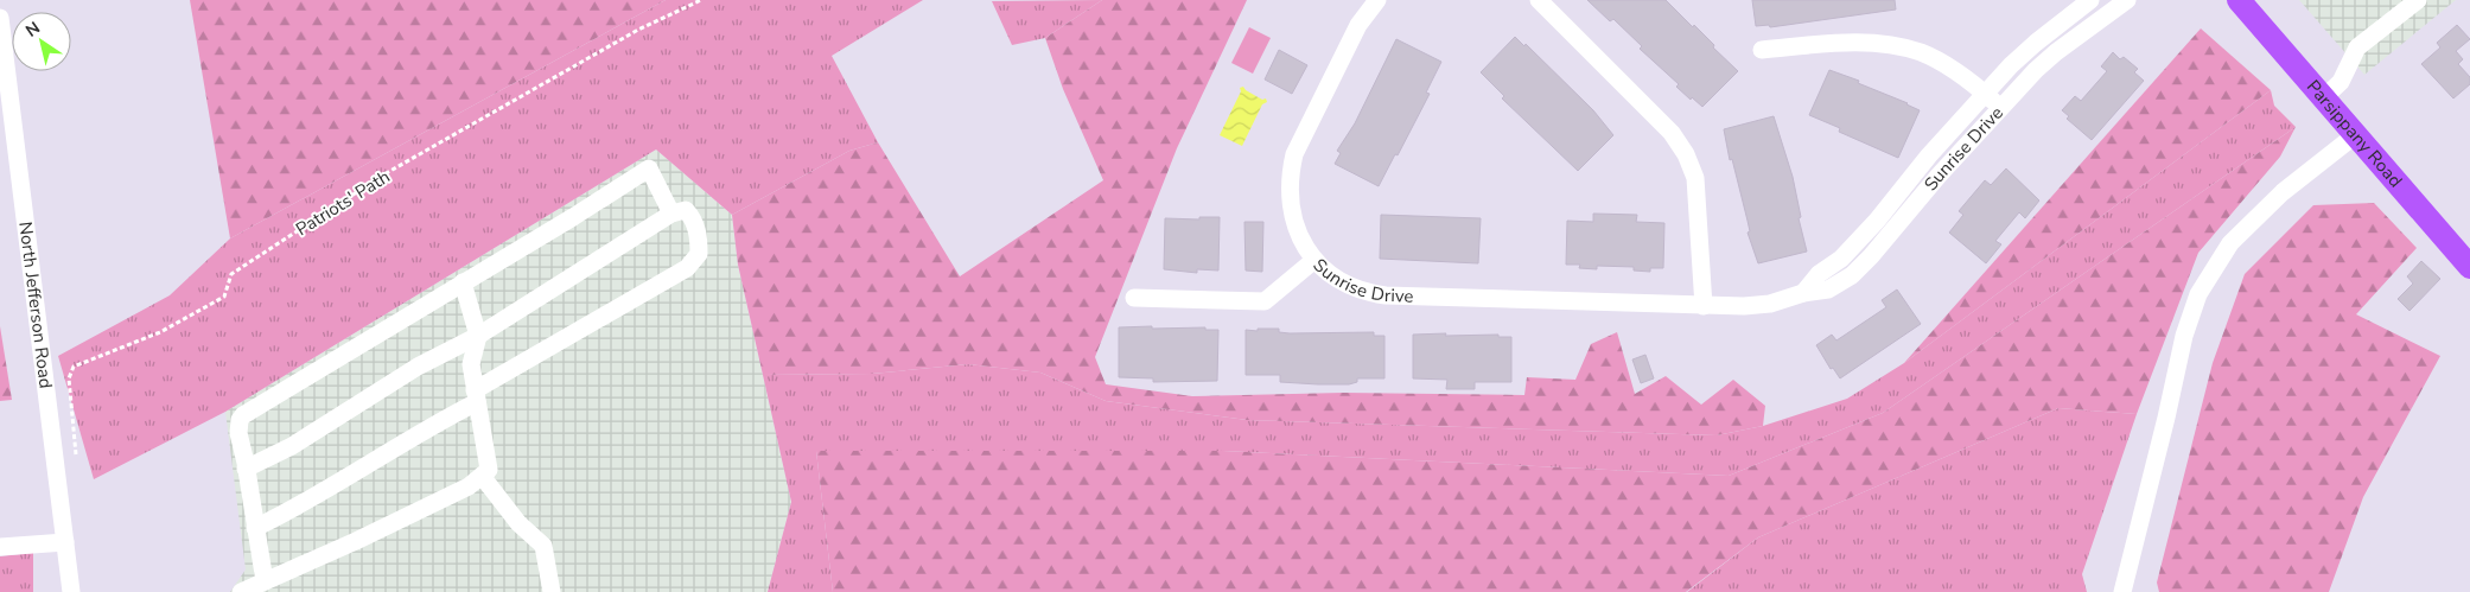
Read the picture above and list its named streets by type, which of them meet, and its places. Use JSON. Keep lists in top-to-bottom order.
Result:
{
  "streets": {
    "main road": ["Parsippany Road"],
    "street": ["Sunrise Drive", "North Jefferson Road"],
    "path": ["Patriots' Path"]
  },
  "north": "top left"
}
